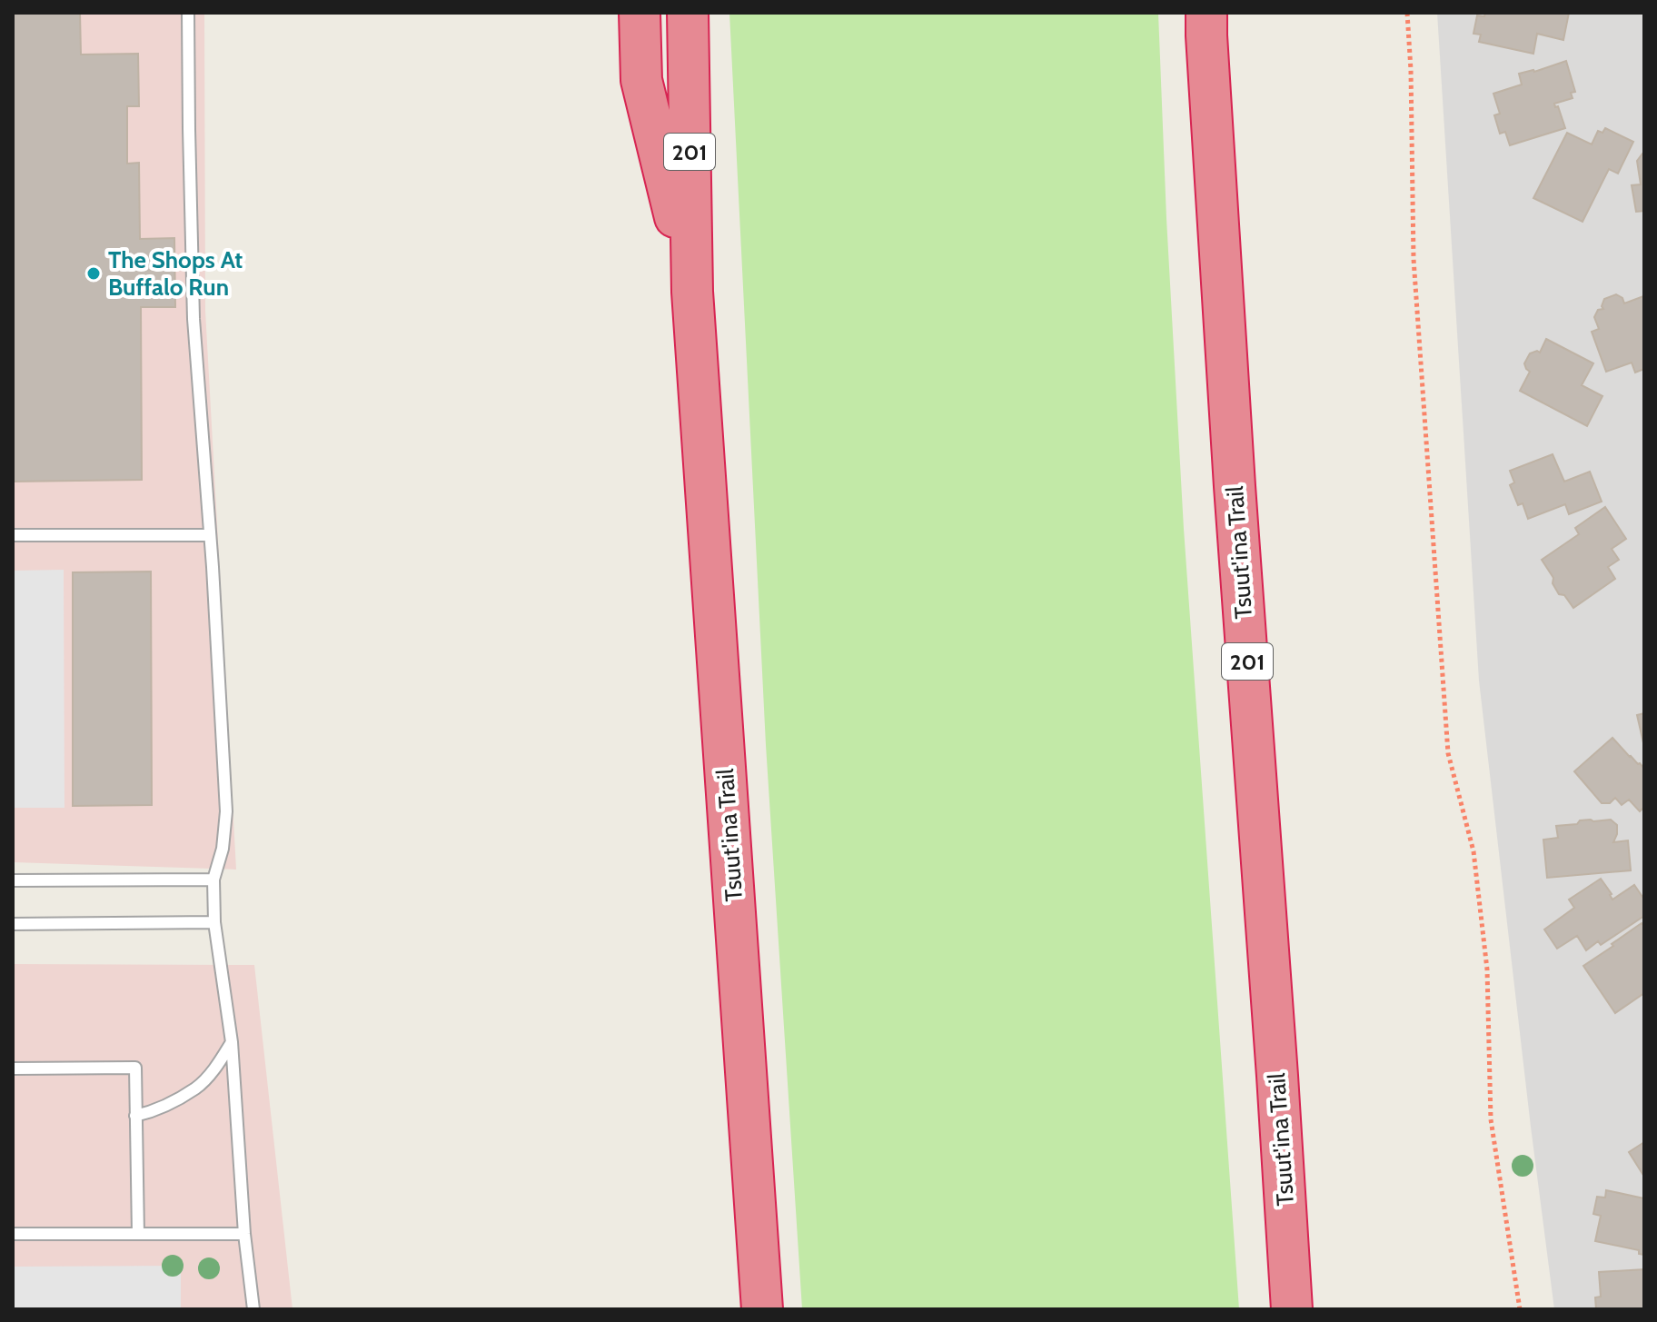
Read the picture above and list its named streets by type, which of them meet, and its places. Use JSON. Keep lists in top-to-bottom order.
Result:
{
  "streets": {
    "highway": ["201", "Tsuut'ina Trail"]
  },
  "places": ["The Shops At Buffalo Run"]
}
